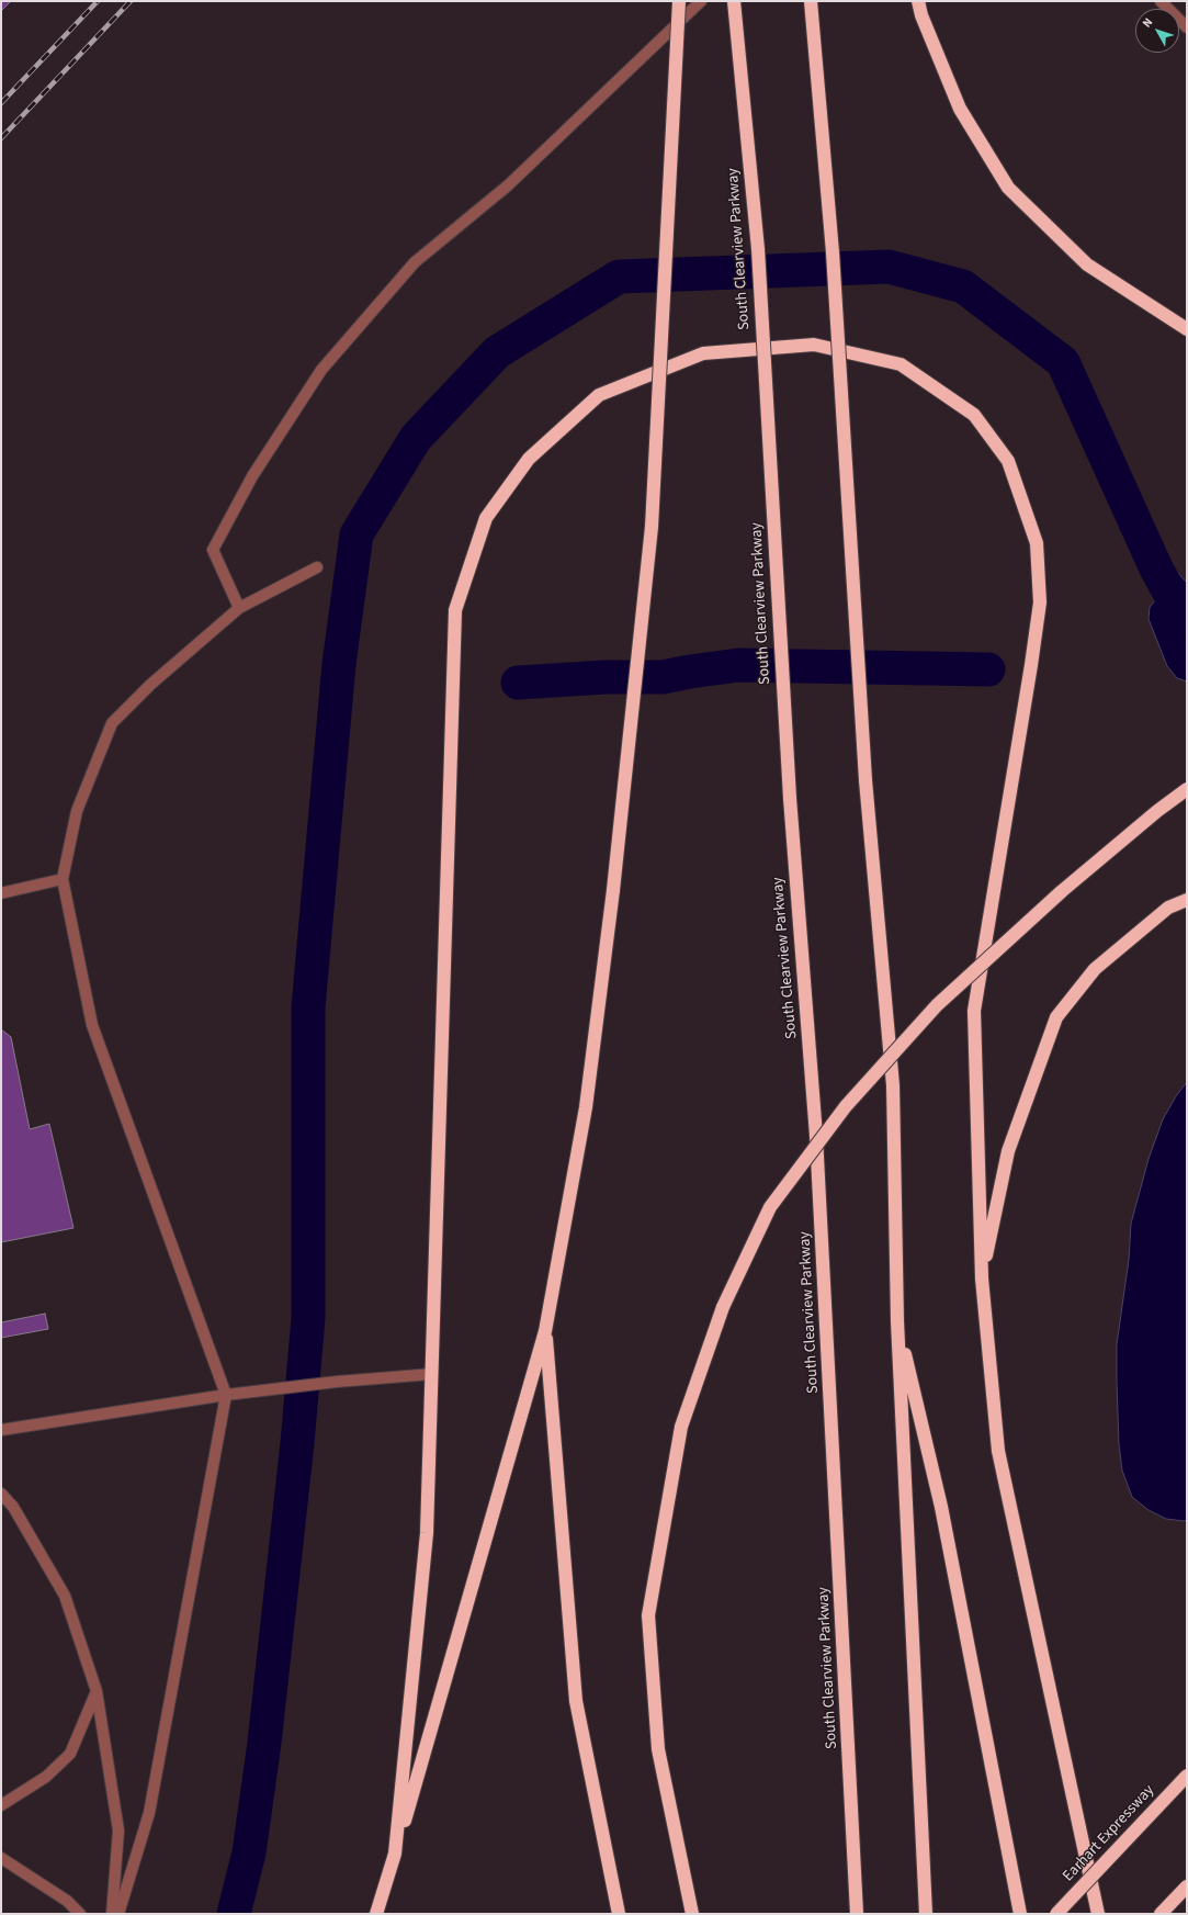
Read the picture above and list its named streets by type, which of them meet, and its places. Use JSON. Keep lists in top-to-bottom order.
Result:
{
  "streets": {
    "highway": ["South Clearview Parkway", "Earhart Expressway"]
  },
  "north": "top left"
}
